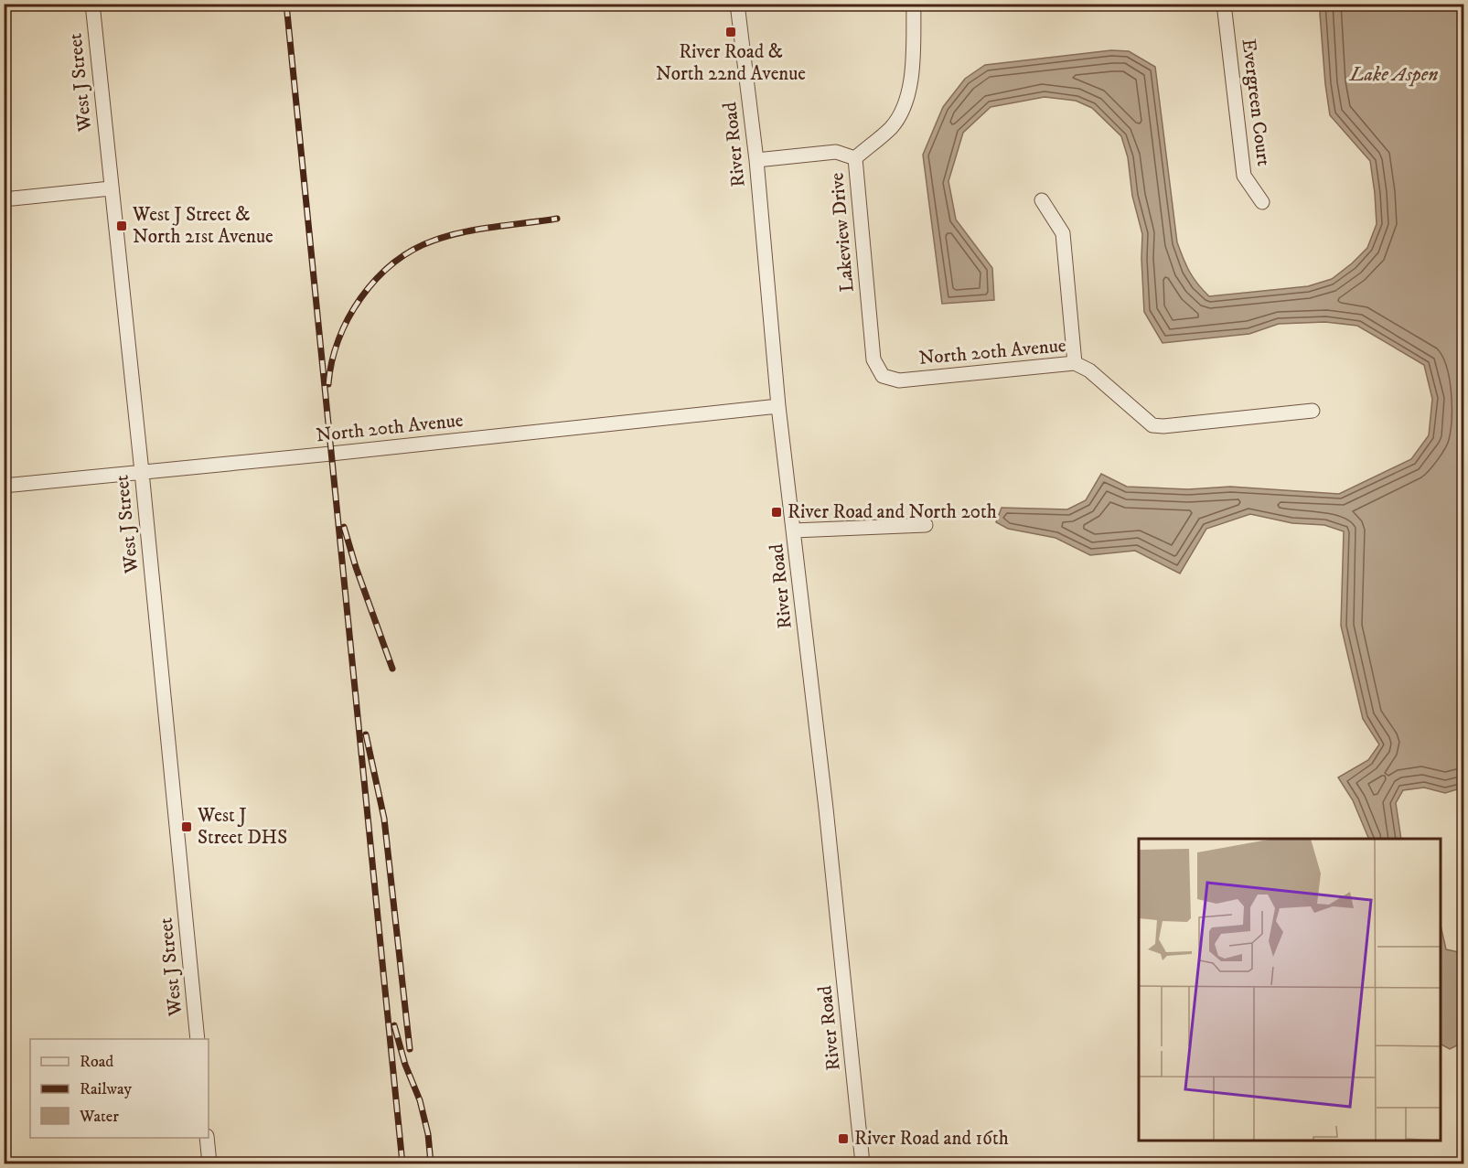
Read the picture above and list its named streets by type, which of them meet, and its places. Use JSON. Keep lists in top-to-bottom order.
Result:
{
  "streets": {
    "street": [
      "West J Street",
      "Evergreen Court",
      "River Road",
      "Lakeview Drive",
      "North 20th Avenue"
    ]
  },
  "crossings": [
    ["West J Street", "North 20th Avenue"],
    ["River Road", "North 20th Avenue"],
    ["Lakeview Drive", "North 20th Avenue"]
  ],
  "water": ["Lake Aspen"],
  "places": {
    "transit": [
      "River Road & North 22nd Avenue",
      "West J Street & North 21st Avenue",
      "River Road and North 20th",
      "West J Street DHS",
      "River Road and 16th"
    ]
  },
  "legend": ["Road", "Railway", "Water"]
}
